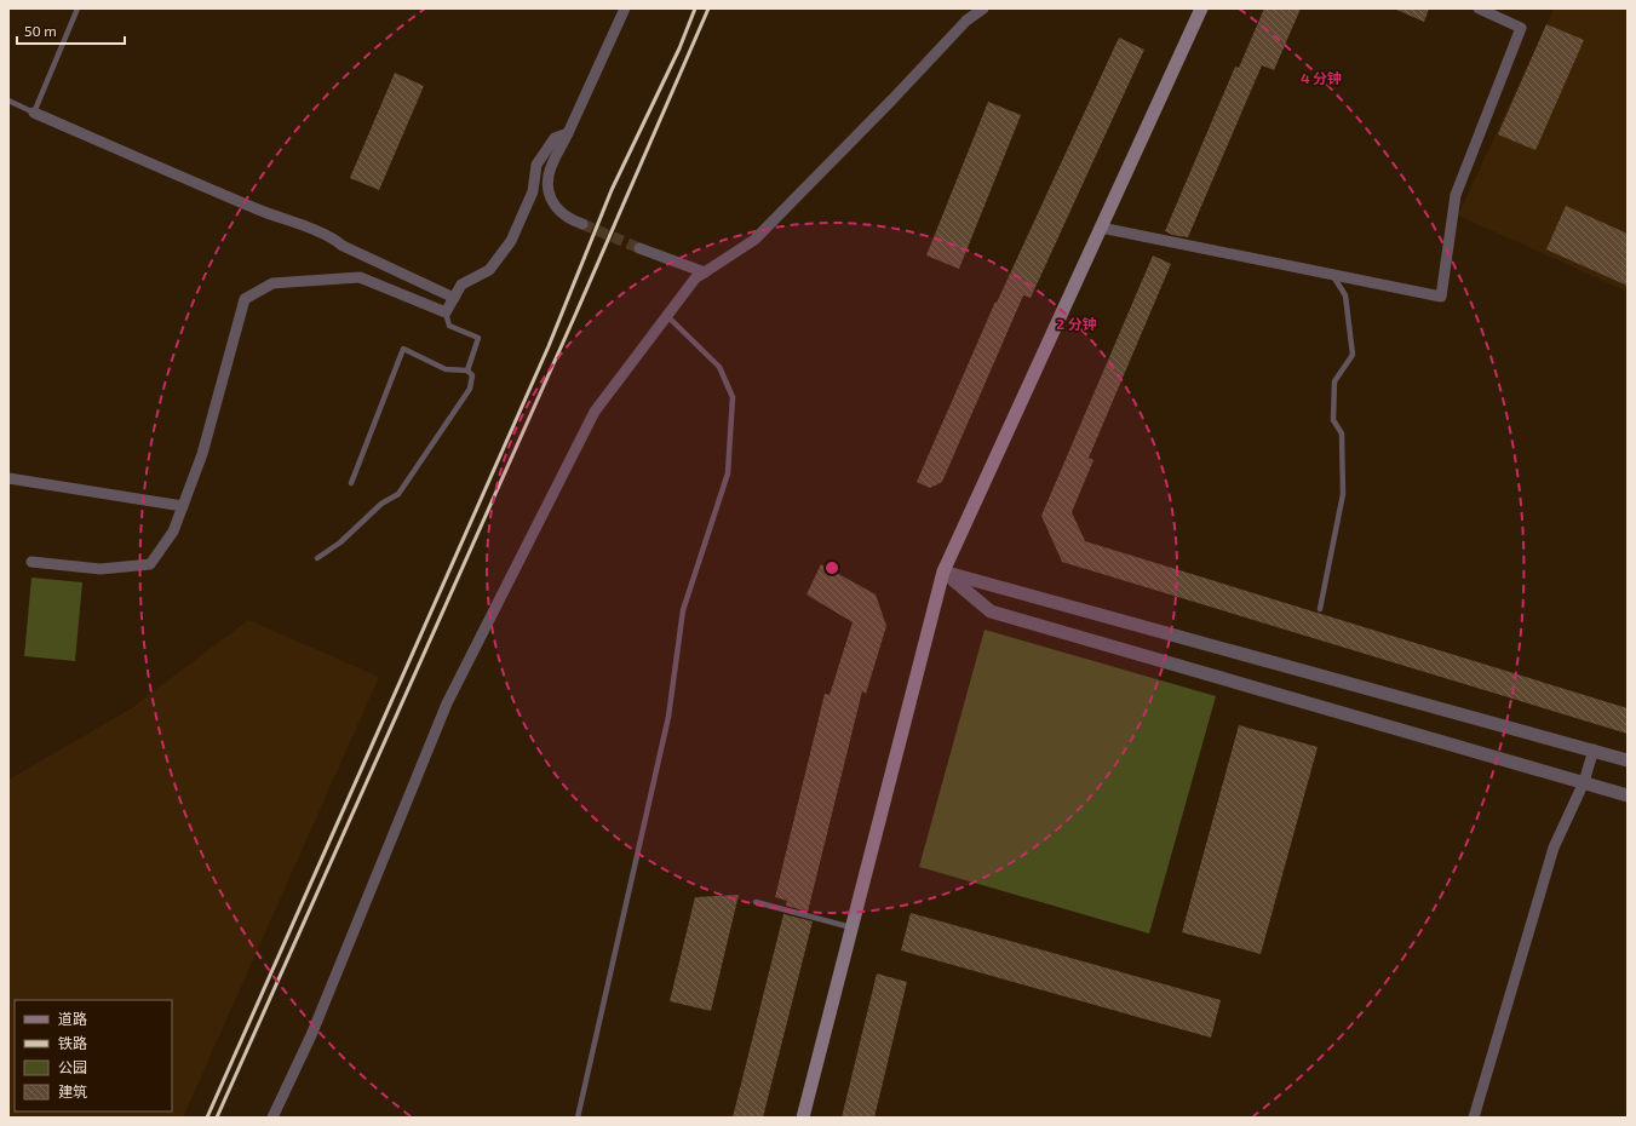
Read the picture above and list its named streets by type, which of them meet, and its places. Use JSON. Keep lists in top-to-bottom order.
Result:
{
  "legend": [
    "道路",
    "铁路",
    "公园",
    "建筑"
  ],
  "scale_bar": "50 m",
  "rings": ["4 分钟", "2 分钟"]
}
